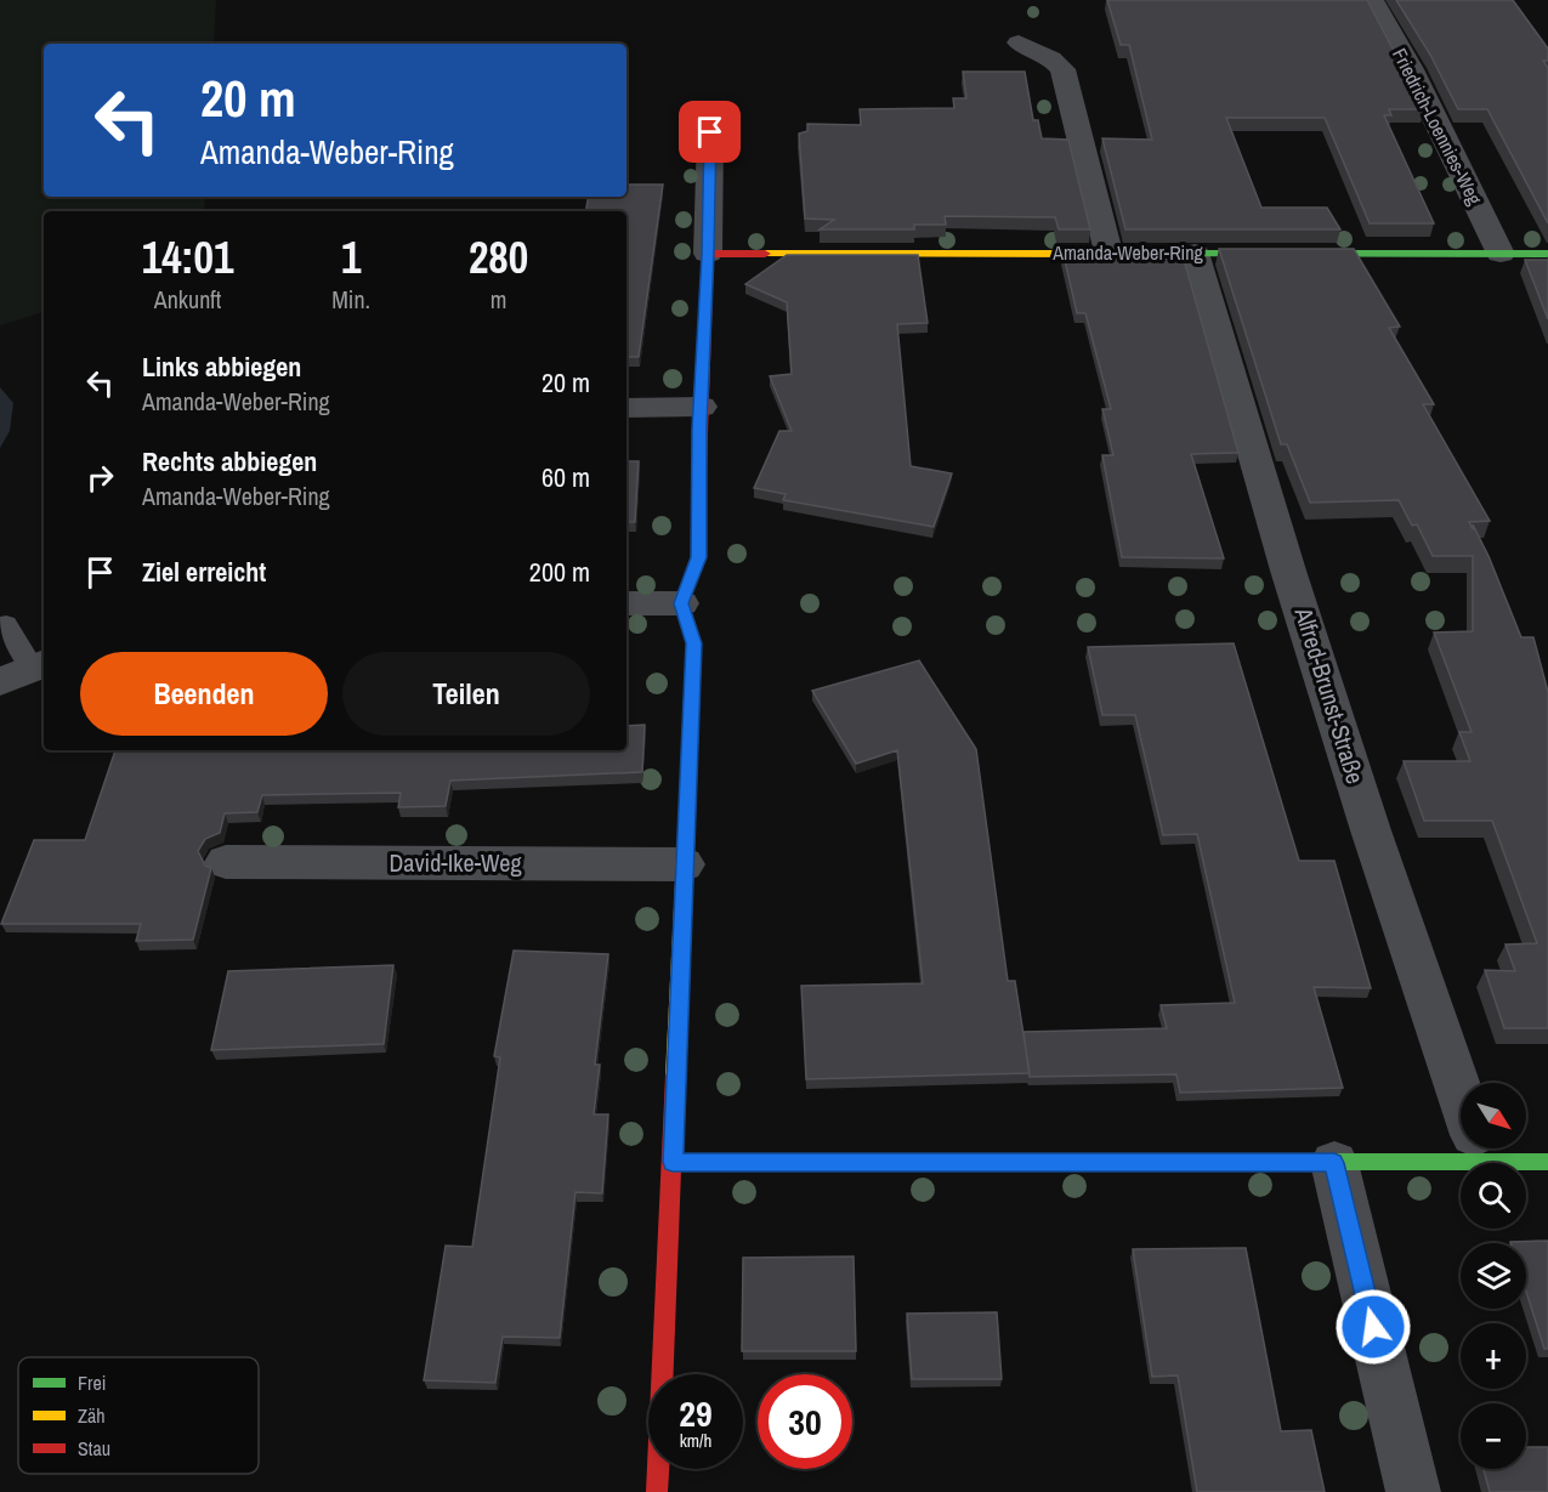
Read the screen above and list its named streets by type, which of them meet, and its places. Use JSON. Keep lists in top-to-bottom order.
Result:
{
  "streets": {
    "street": [
      "Friedrich-Loennies-Weg",
      "Amanda-Weber-Ring",
      "Alfred-Brunst-Straße",
      "David-Ike-Weg"
    ]
  },
  "crossings": [
    ["Friedrich-Loennies-Weg", "Amanda-Weber-Ring"],
    ["Amanda-Weber-Ring", "Alfred-Brunst-Straße"]
  ],
  "legend": ["Frei", "Zäh", "Stau"],
  "north": "bottom right",
  "page": {
    "turn": ["20 m", "Amanda-Weber-Ring"],
    "eta": [
      "14:01",
      "Ankunft",
      "1",
      "Min.",
      "280",
      "m"
    ],
    "list": [
      {
        "name": "Links abbiegen",
        "note": "Amanda-Weber-Ring",
        "value": "20 m"
      },
      {
        "name": "Rechts abbiegen",
        "note": "Amanda-Weber-Ring",
        "value": "60 m"
      },
      {
        "name": "Ziel erreicht",
        "value": "200 m"
      }
    ],
    "buttons": ["Beenden", "Teilen"],
    "map_buttons": ["+", "−"],
    "speed": "29 km/h",
    "limit": "30"
  }
}
